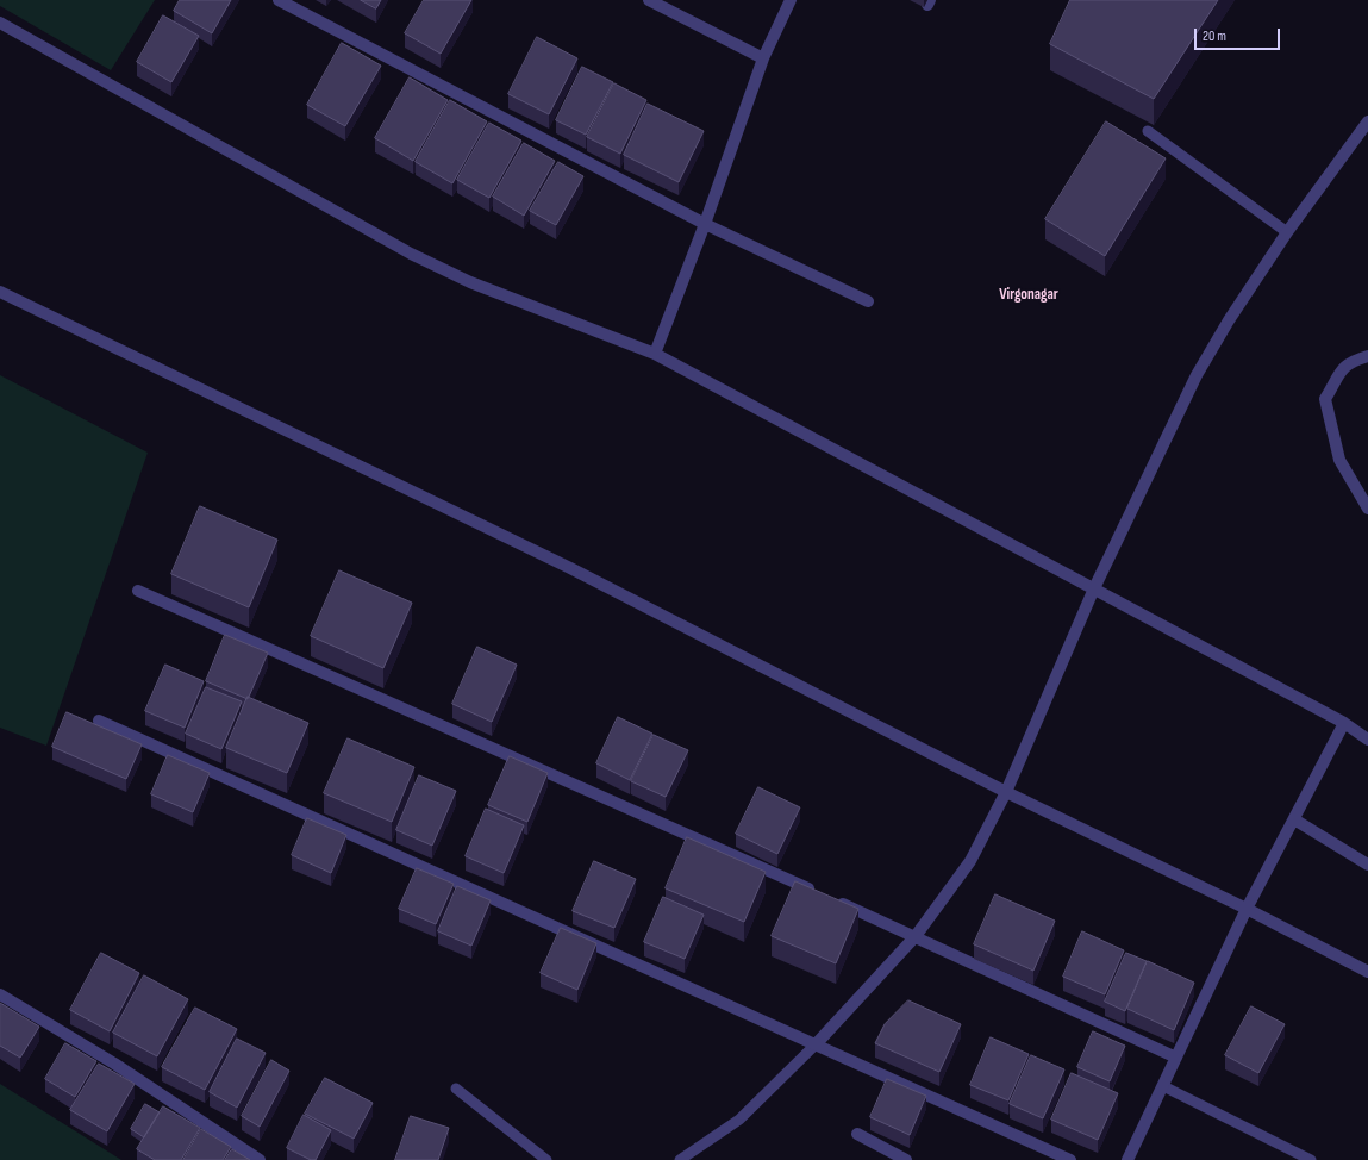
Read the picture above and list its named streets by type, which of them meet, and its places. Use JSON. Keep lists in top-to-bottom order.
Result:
{
  "districts": ["Virgonagar"],
  "scale_bar": "20 m"
}
